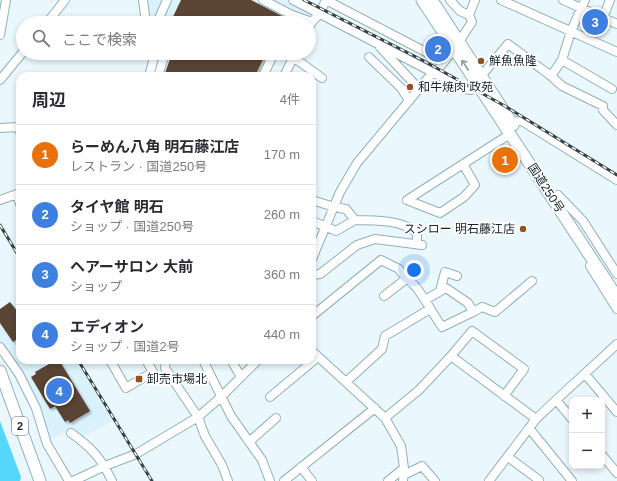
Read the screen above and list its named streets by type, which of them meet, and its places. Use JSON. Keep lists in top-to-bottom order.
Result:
{
  "streets": {
    "highway": ["国道250号", "2"]
  },
  "places": {
    "other": ["鮮魚魚隆", "和牛焼肉 政苑", "スシロー 明石藤江店"],
    "transit": ["卸売市場北"]
  },
  "page": {
    "pins": [
      "3",
      "2",
      "1",
      "4"
    ],
    "search": "ここで検索",
    "heading": ["周辺", "4件"],
    "list": [
      {
        "mark": "1",
        "name": "らーめん八角 明石藤江店",
        "note": "レストラン · 国道250号",
        "value": "170 m"
      },
      {
        "mark": "2",
        "name": "タイヤ館 明石",
        "note": "ショップ · 国道250号",
        "value": "260 m"
      },
      {
        "mark": "3",
        "name": "ヘアーサロン 大前",
        "note": "ショップ",
        "value": "360 m"
      },
      {
        "mark": "4",
        "name": "エディオン",
        "note": "ショップ · 国道2号",
        "value": "440 m"
      }
    ],
    "map_buttons": ["+", "−"]
  }
}
